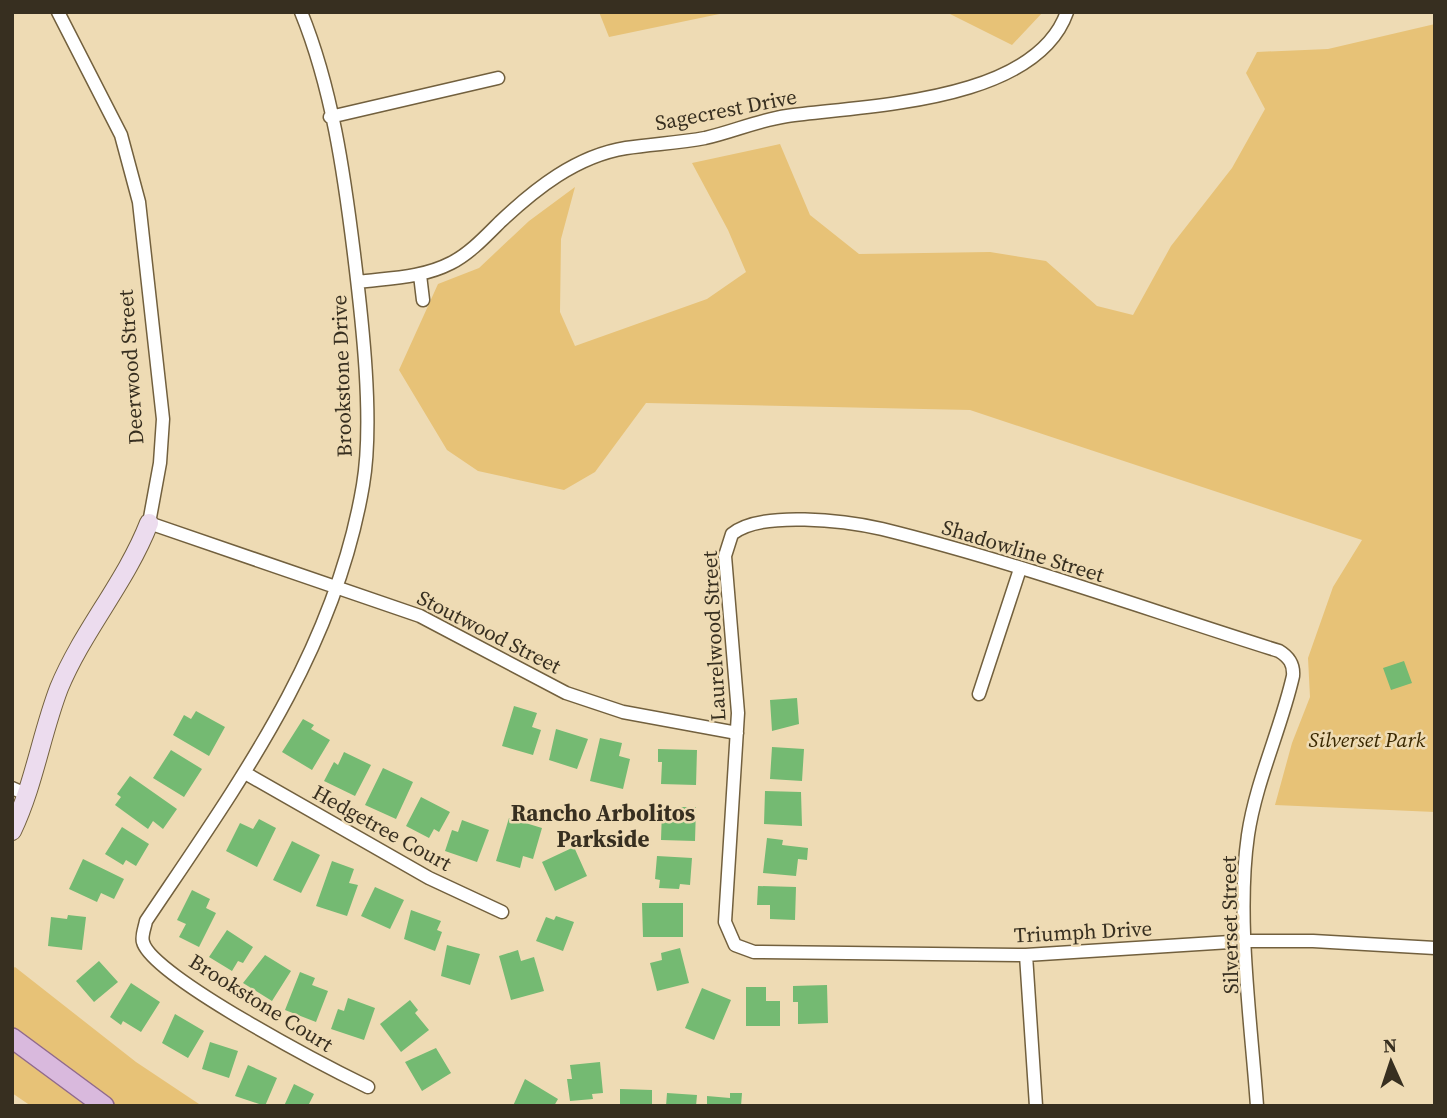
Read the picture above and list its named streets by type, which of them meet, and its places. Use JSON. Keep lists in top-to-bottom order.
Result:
{
  "streets": {
    "street": [
      "Sagecrest Drive",
      "Deerwood Street",
      "Brookstone Drive",
      "Shadowline Street",
      "Stoutwood Street",
      "Laurelwood Street",
      "Hedgetree Court",
      "Silverset Street",
      "Triumph Drive",
      "Brookstone Court"
    ]
  },
  "crossings": [
    ["Sagecrest Drive", "Brookstone Drive"],
    ["Deerwood Street", "Stoutwood Street"],
    ["Brookstone Drive", "Stoutwood Street"],
    ["Brookstone Drive", "Hedgetree Court"],
    ["Brookstone Drive", "Brookstone Court"],
    ["Shadowline Street", "Laurelwood Street"],
    ["Shadowline Street", "Silverset Street"],
    ["Stoutwood Street", "Laurelwood Street"],
    ["Laurelwood Street", "Triumph Drive"],
    ["Silverset Street", "Triumph Drive"]
  ],
  "districts": ["Rancho Arbolitos Parkside"],
  "parks": ["Silverset Park"],
  "north": "top"
}
